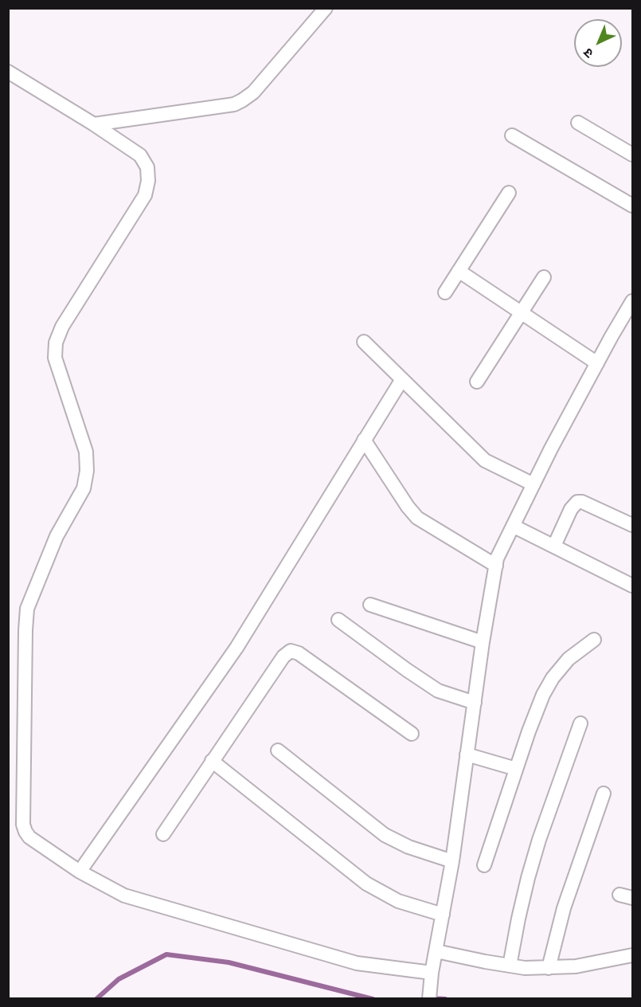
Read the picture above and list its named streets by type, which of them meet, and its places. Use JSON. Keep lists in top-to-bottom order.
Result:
{
  "north": "bottom left"
}
